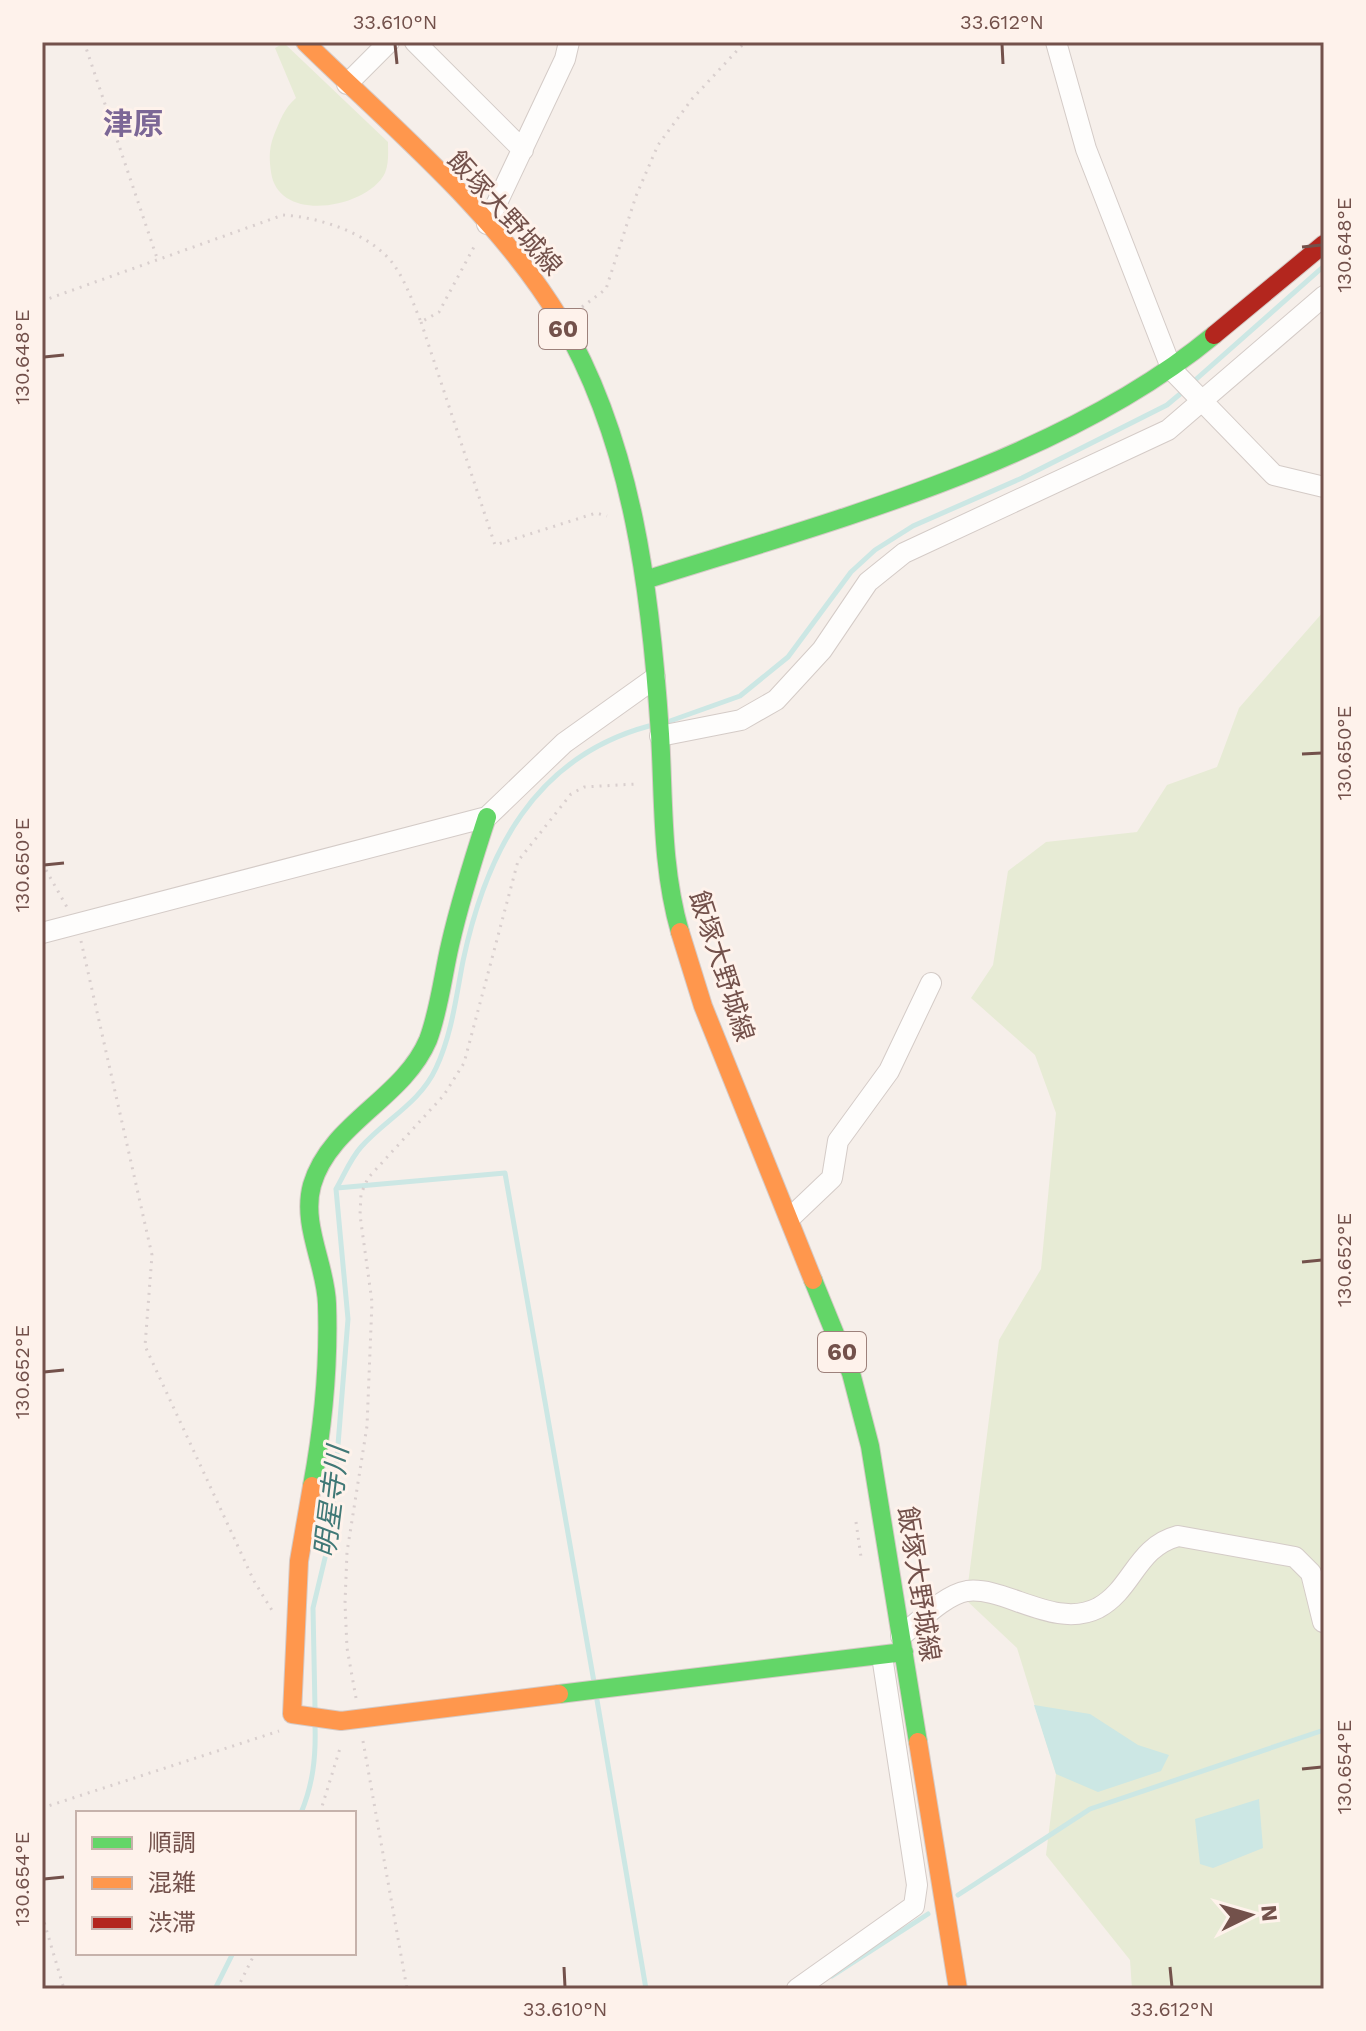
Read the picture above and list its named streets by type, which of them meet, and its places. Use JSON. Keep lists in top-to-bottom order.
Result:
{
  "streets": {
    "street": ["飯塚大野城線", "60"]
  },
  "districts": ["津原"],
  "water": ["明星寺川"],
  "legend": ["順調", "混雑", "渋滞"],
  "north": "right",
  "coordinates": [
    "33.610°N",
    "33.612°N",
    "130.648°E",
    "130.650°E",
    "130.652°E",
    "130.654°E"
  ]
}
